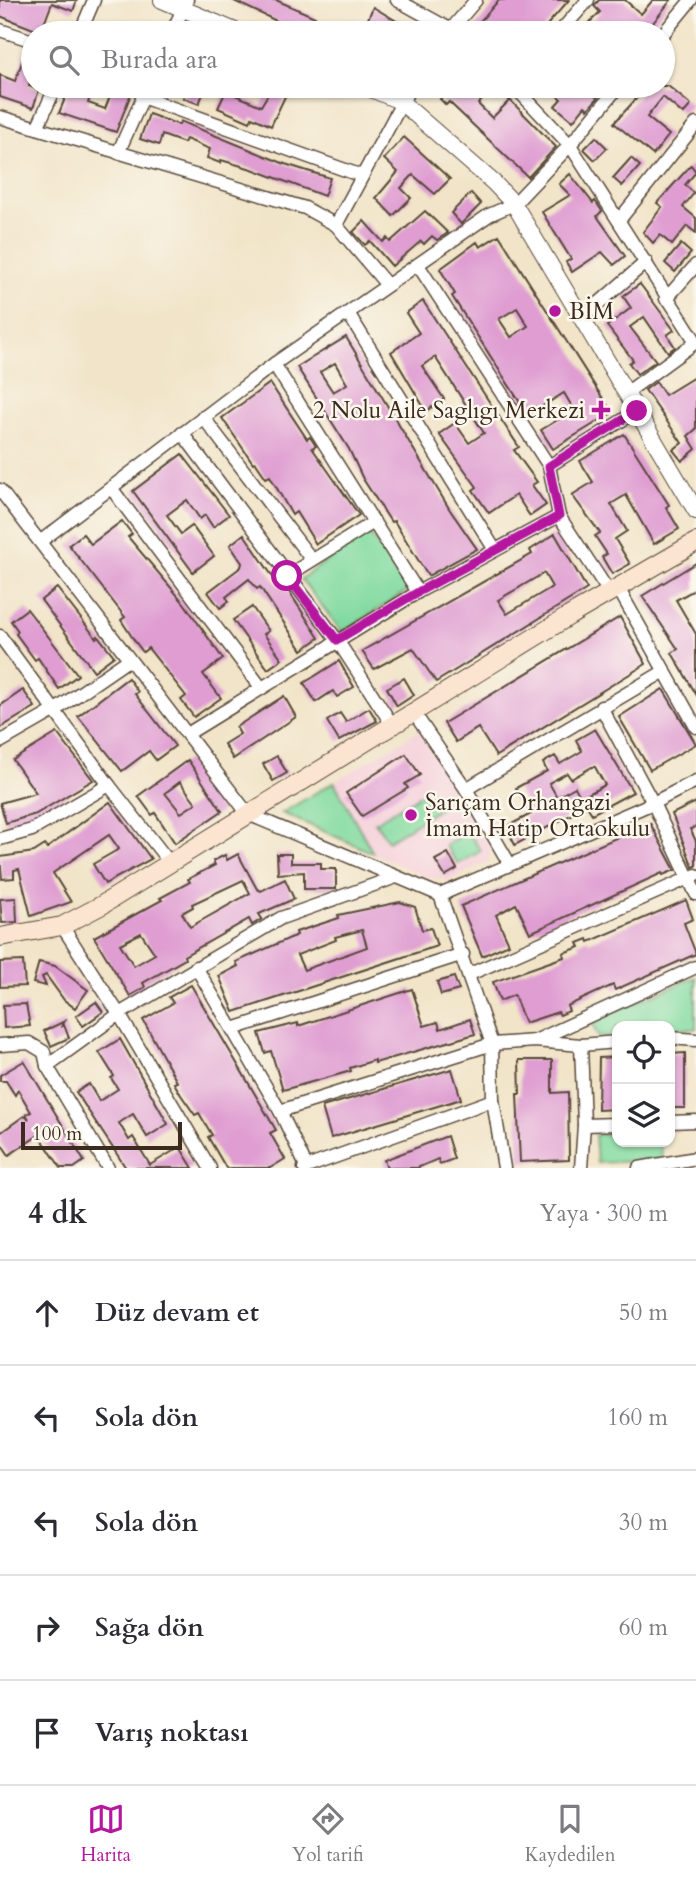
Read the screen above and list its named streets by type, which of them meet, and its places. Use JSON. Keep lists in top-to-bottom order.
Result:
{
  "places": {
    "other": ["BİM", "Sarıçam Orhangazi İmam Hatip Ortaokulu"],
    "health": ["2 Nolu Aile Saglıgı Merkezi"]
  },
  "scale_bar": "100 m",
  "page": {
    "search": "Burada ara",
    "scale": "100 m",
    "heading": ["4 dk", "Yaya · 300 m"],
    "list": [
      ["Düz devam et", "50 m"],
      ["Sola dön", "160 m"],
      ["Sola dön", "30 m"],
      ["Sağa dön", "60 m"],
      "Varış noktası"
    ],
    "nav": ["Harita", "Yol tarifi", "Kaydedilen"]
  }
}
